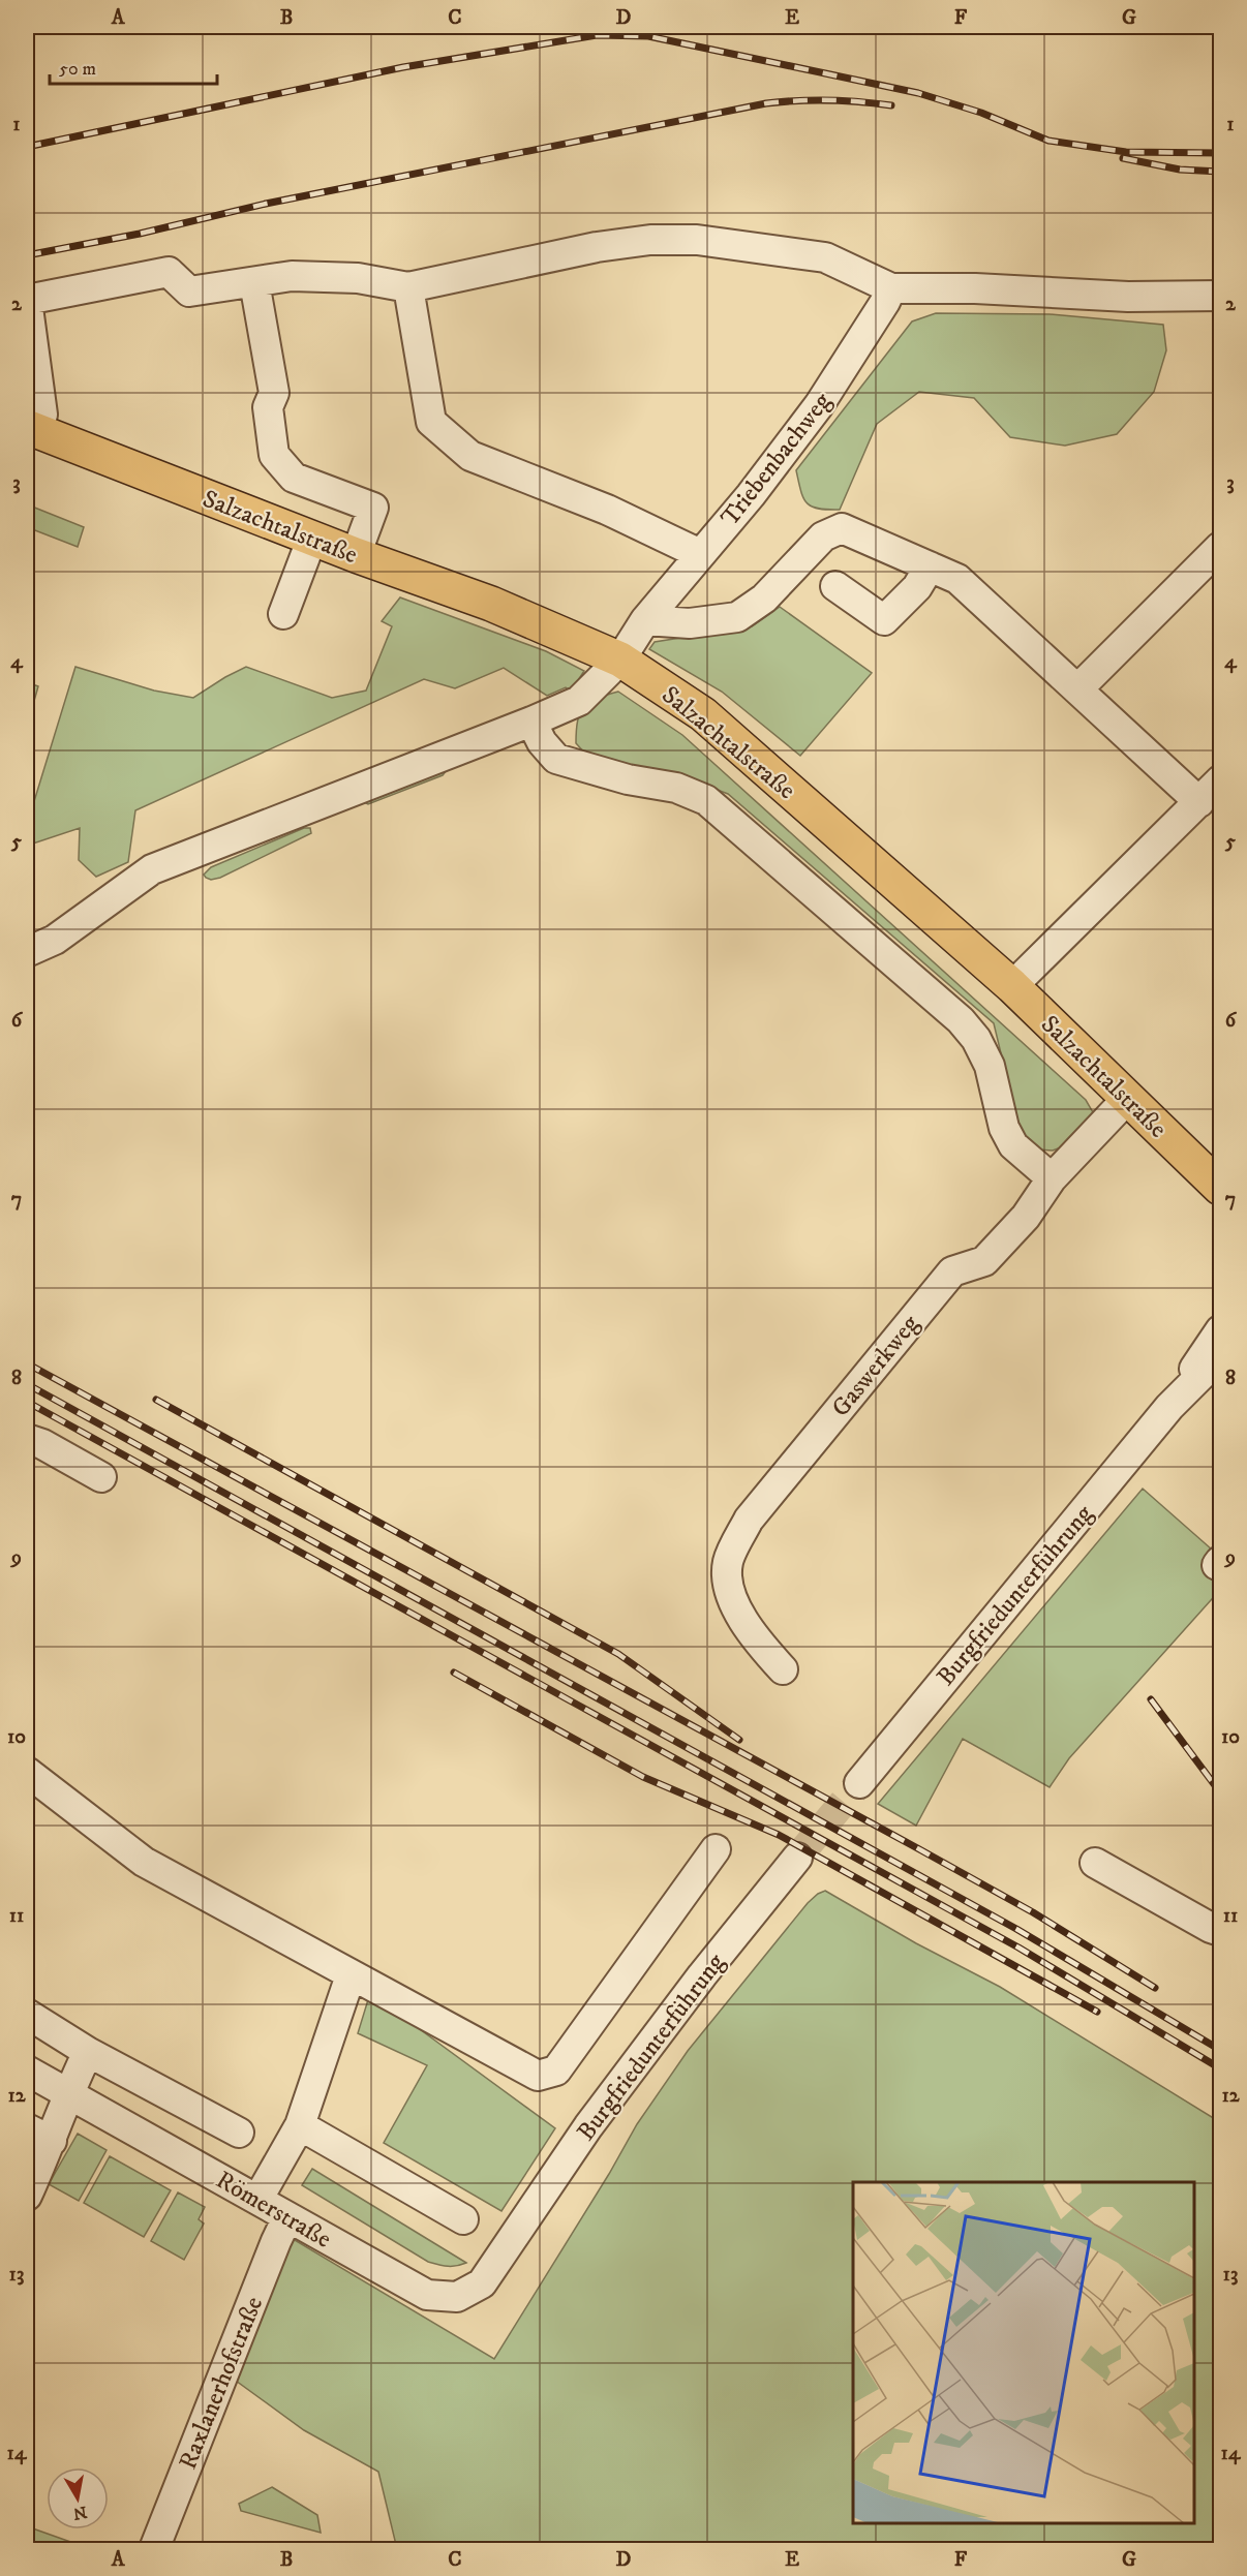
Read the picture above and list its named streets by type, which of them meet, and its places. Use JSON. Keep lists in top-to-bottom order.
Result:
{
  "streets": {
    "main road": ["Salzachtalstraße"],
    "street": [
      "Triebenbachweg",
      "Gaswerkweg",
      "Burgfriedunterführung",
      "Römerstraße",
      "Raxlanerhofstraße"
    ]
  },
  "crossings": [
    ["Triebenbachweg", "Salzachtalstraße"],
    ["Salzachtalstraße", "Gaswerkweg"],
    ["Burgfriedunterführung", "Römerstraße"],
    ["Römerstraße", "Raxlanerhofstraße"]
  ],
  "scale_bar": "50 m",
  "north": "bottom",
  "grid": {
    "columns": [
      "A",
      "B",
      "C",
      "D",
      "E",
      "F",
      "G"
    ],
    "rows": [
      "1",
      "2",
      "3",
      "4",
      "5",
      "6",
      "7",
      "8",
      "9",
      "10",
      "11",
      "12",
      "13",
      "14"
    ]
  }
}
